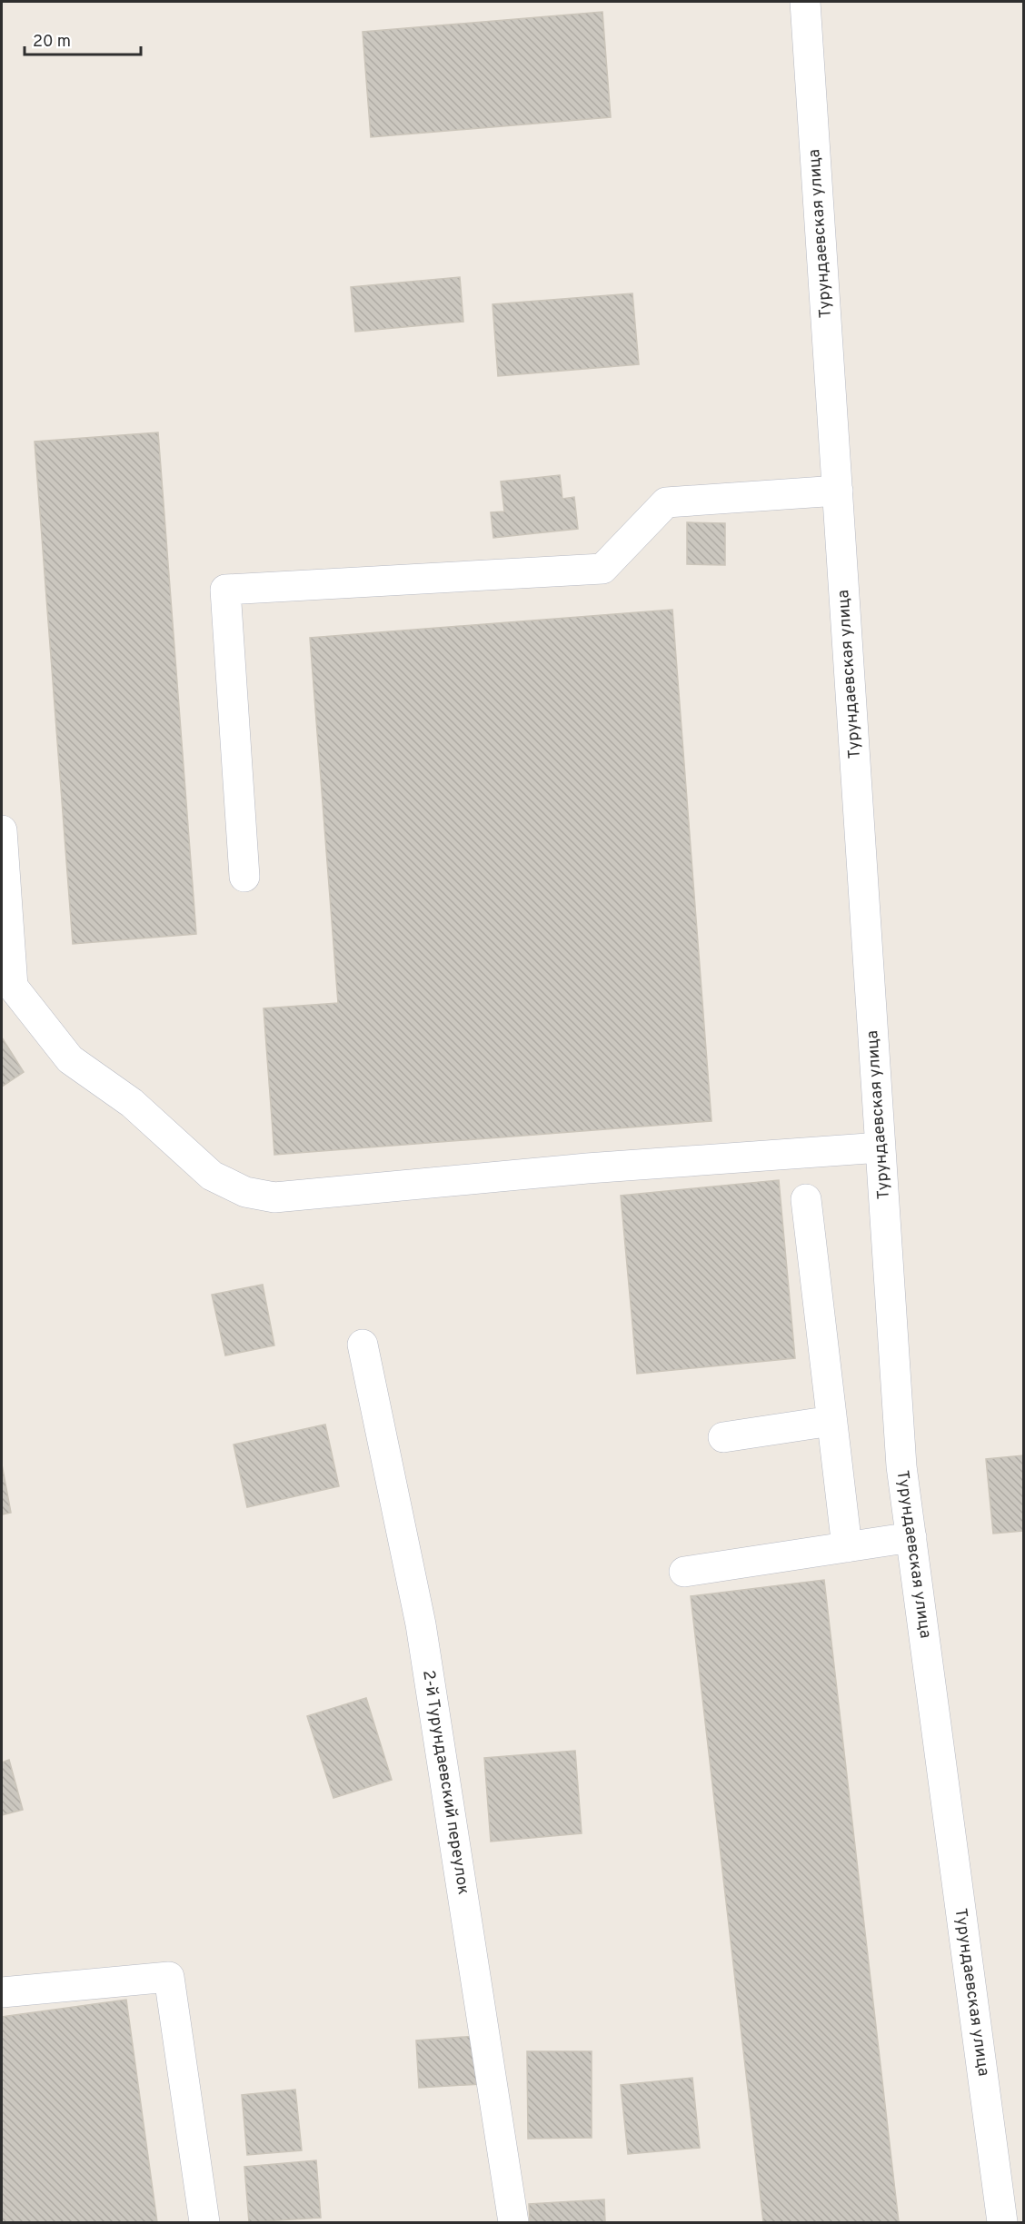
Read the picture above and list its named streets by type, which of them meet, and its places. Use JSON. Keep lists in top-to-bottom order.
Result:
{
  "streets": {
    "street": ["Турундаевская улица", "2-й Турундаевский переулок"]
  },
  "scale_bar": "20 m"
}
